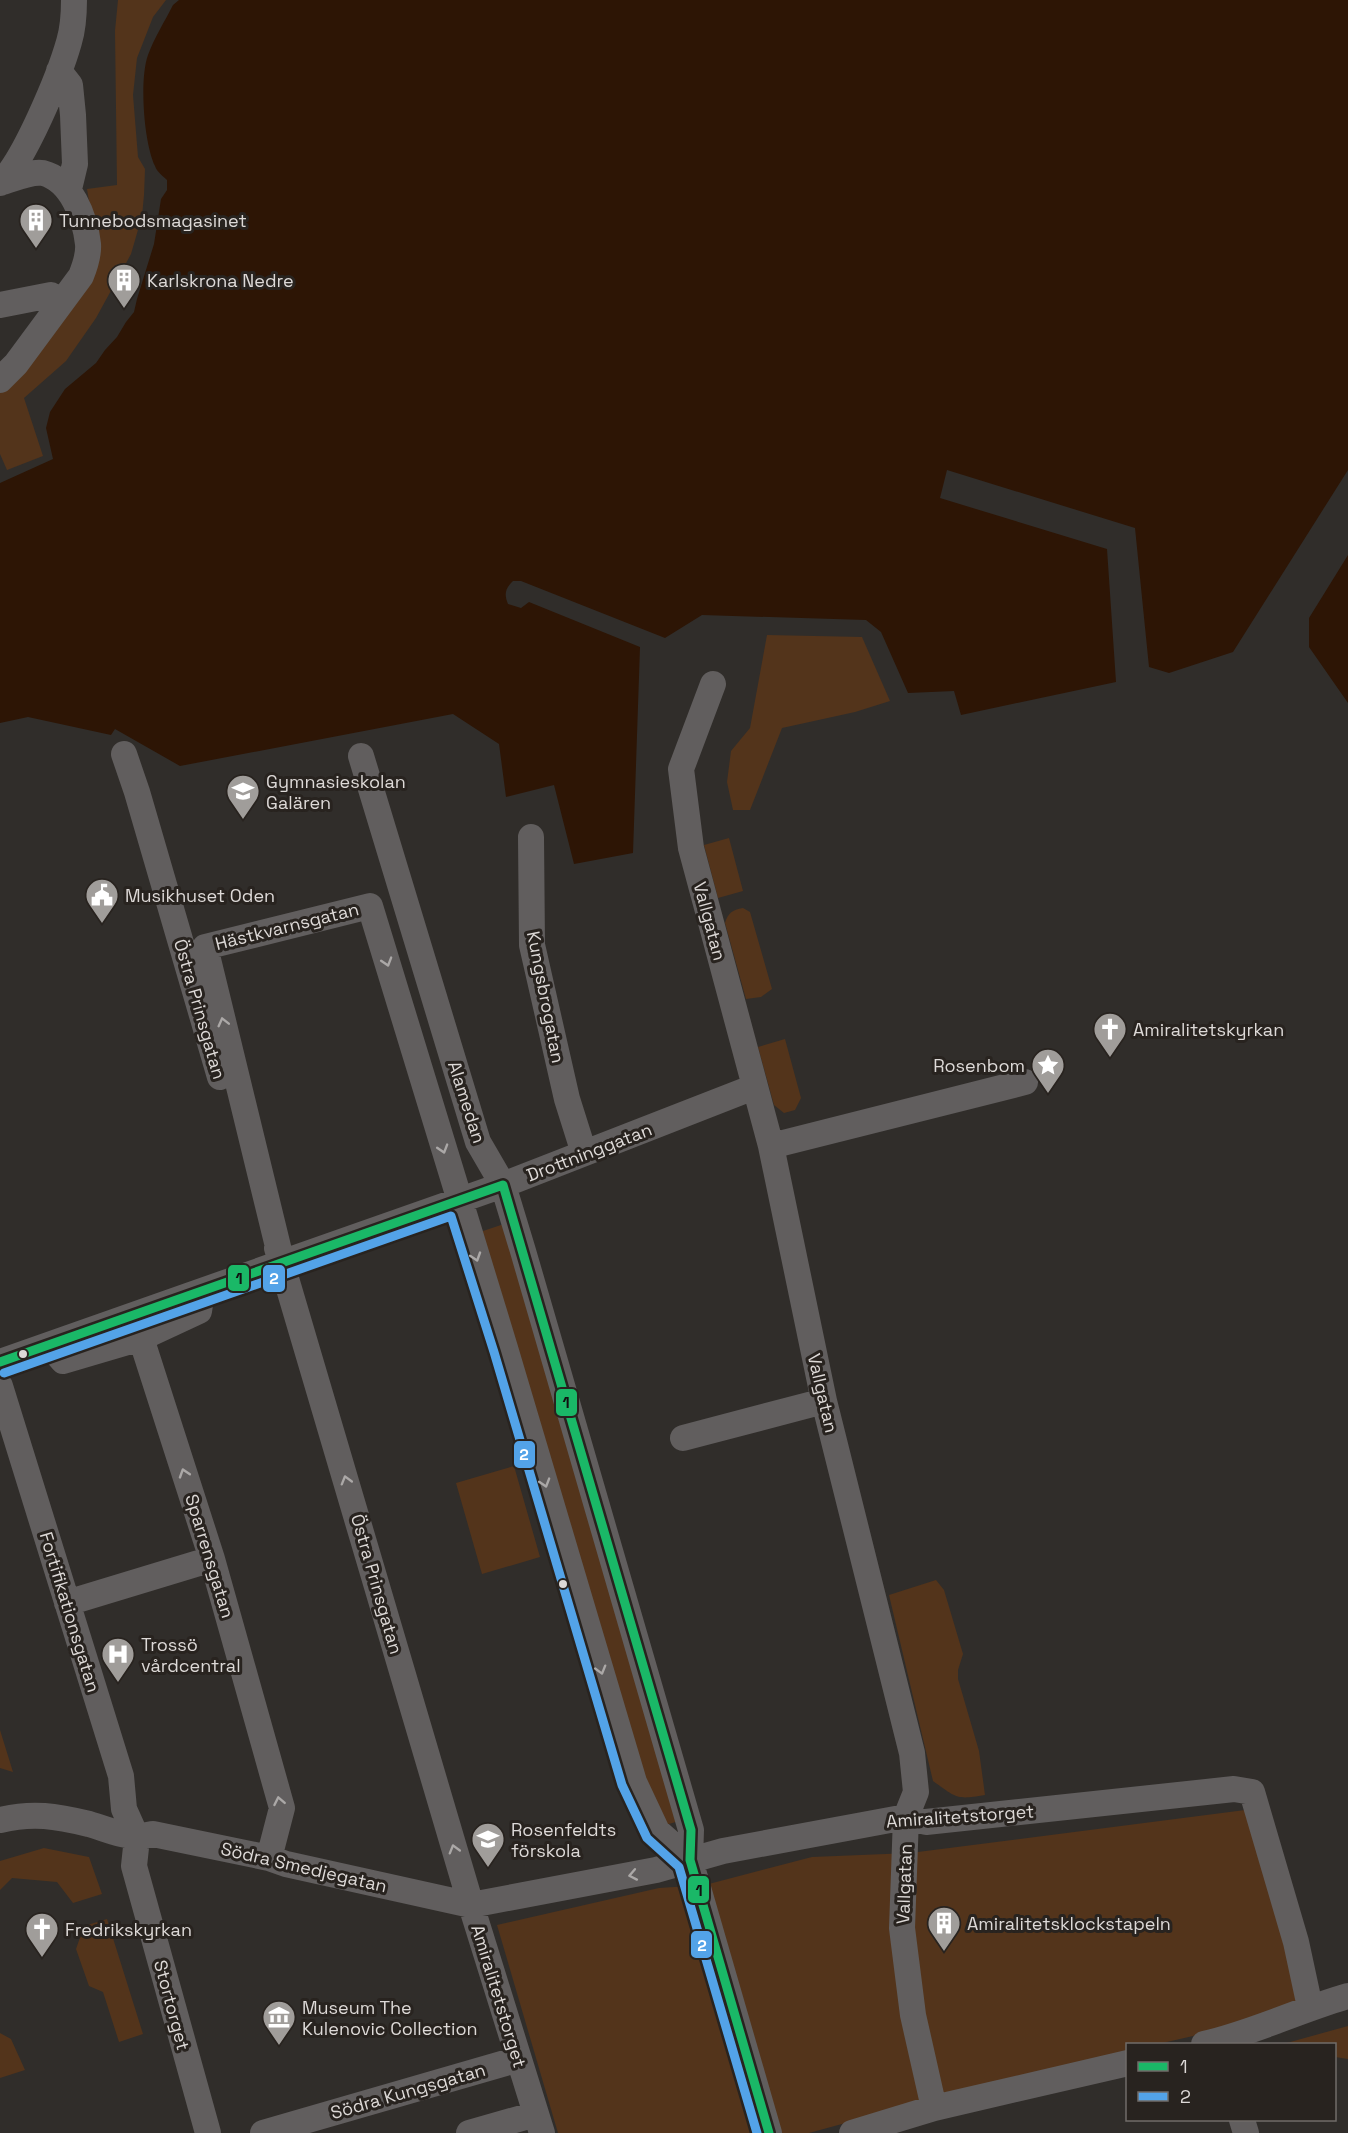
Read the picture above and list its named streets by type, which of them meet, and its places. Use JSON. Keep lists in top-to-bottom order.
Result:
{
  "streets": {
    "street": [
      "Vallgatan",
      "Hästkvarnsgatan",
      "Kungsbrogatan",
      "Östra Prinsgatan",
      "Alamedan",
      "Drottninggatan",
      "Sparrensgatan",
      "Fortifikationsgatan",
      "Amiralitetstorget",
      "Södra Smedjegatan",
      "Stortorget",
      "Södra Kungsgatan"
    ]
  },
  "crossings": [
    ["Vallgatan", "Drottninggatan"],
    ["Vallgatan", "Amiralitetstorget"],
    ["Hästkvarnsgatan", "Östra Prinsgatan"],
    ["Hästkvarnsgatan", "Alamedan"],
    ["Kungsbrogatan", "Drottninggatan"],
    ["Östra Prinsgatan", "Drottninggatan"],
    ["Östra Prinsgatan", "Amiralitetstorget"],
    ["Östra Prinsgatan", "Södra Smedjegatan"],
    ["Alamedan", "Drottninggatan"],
    ["Alamedan", "Amiralitetstorget"],
    ["Sparrensgatan", "Södra Smedjegatan"],
    ["Fortifikationsgatan", "Södra Smedjegatan"],
    ["Fortifikationsgatan", "Stortorget"],
    ["Amiralitetstorget", "Södra Smedjegatan"],
    ["Amiralitetstorget", "Södra Kungsgatan"],
    ["Södra Smedjegatan", "Stortorget"]
  ],
  "one_way": ["Sparrensgatan"],
  "places": {
    "building": ["Tunnebodsmagasinet", "Karlskrona Nedre", "Amiralitetsklockstapeln"],
    "school or university": ["Gymnasieskolan Galären", "Rosenfeldts förskola"],
    "public building": ["Musikhuset Oden"],
    "church": ["Amiralitetskyrkan", "Fredrikskyrkan"],
    "place": ["Rosenbom"],
    "hospital": ["Trossö vårdcentral"],
    "museum": ["Museum The Kulenovic Collection"]
  },
  "lines": ["transit line 1", "transit line 2"],
  "legend": ["1", "2"]
}
